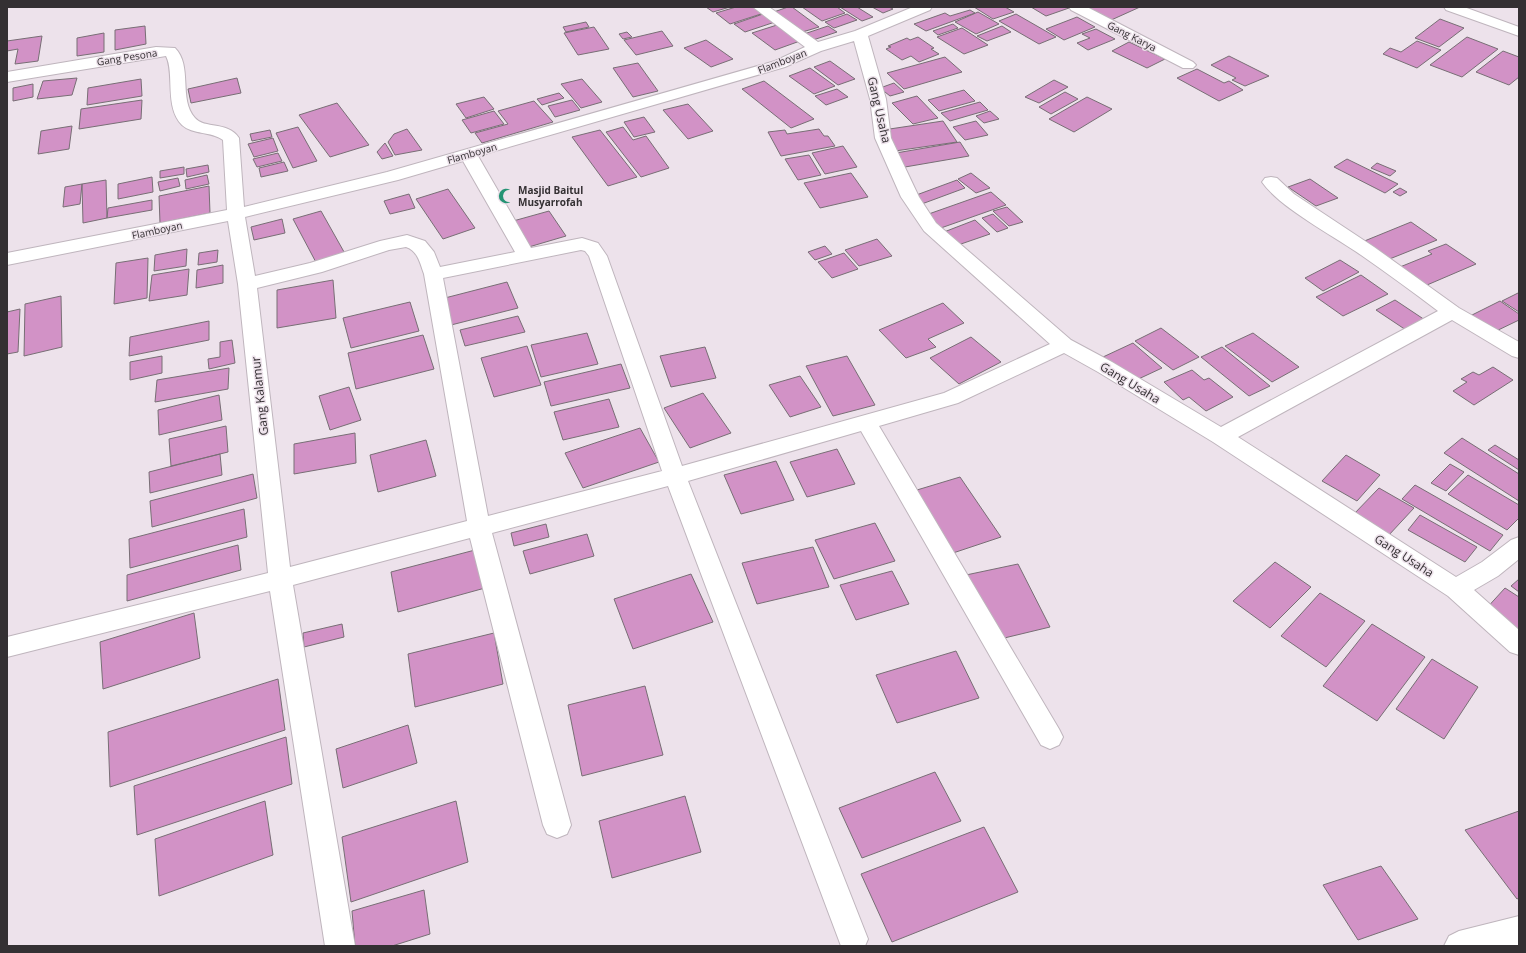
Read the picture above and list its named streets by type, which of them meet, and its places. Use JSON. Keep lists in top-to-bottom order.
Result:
{
  "streets": {
    "street": [
      "Gang Karya",
      "Gang Pesona",
      "Flamboyan",
      "Gang Usaha",
      "Gang Kalamur"
    ]
  },
  "crossings": [
    ["Gang Pesona", "Flamboyan"],
    ["Gang Pesona", "Gang Kalamur"],
    ["Flamboyan", "Gang Usaha"],
    ["Flamboyan", "Gang Kalamur"]
  ],
  "places": {
    "mosque": ["Masjid Baitul Musyarrofah"]
  }
}
